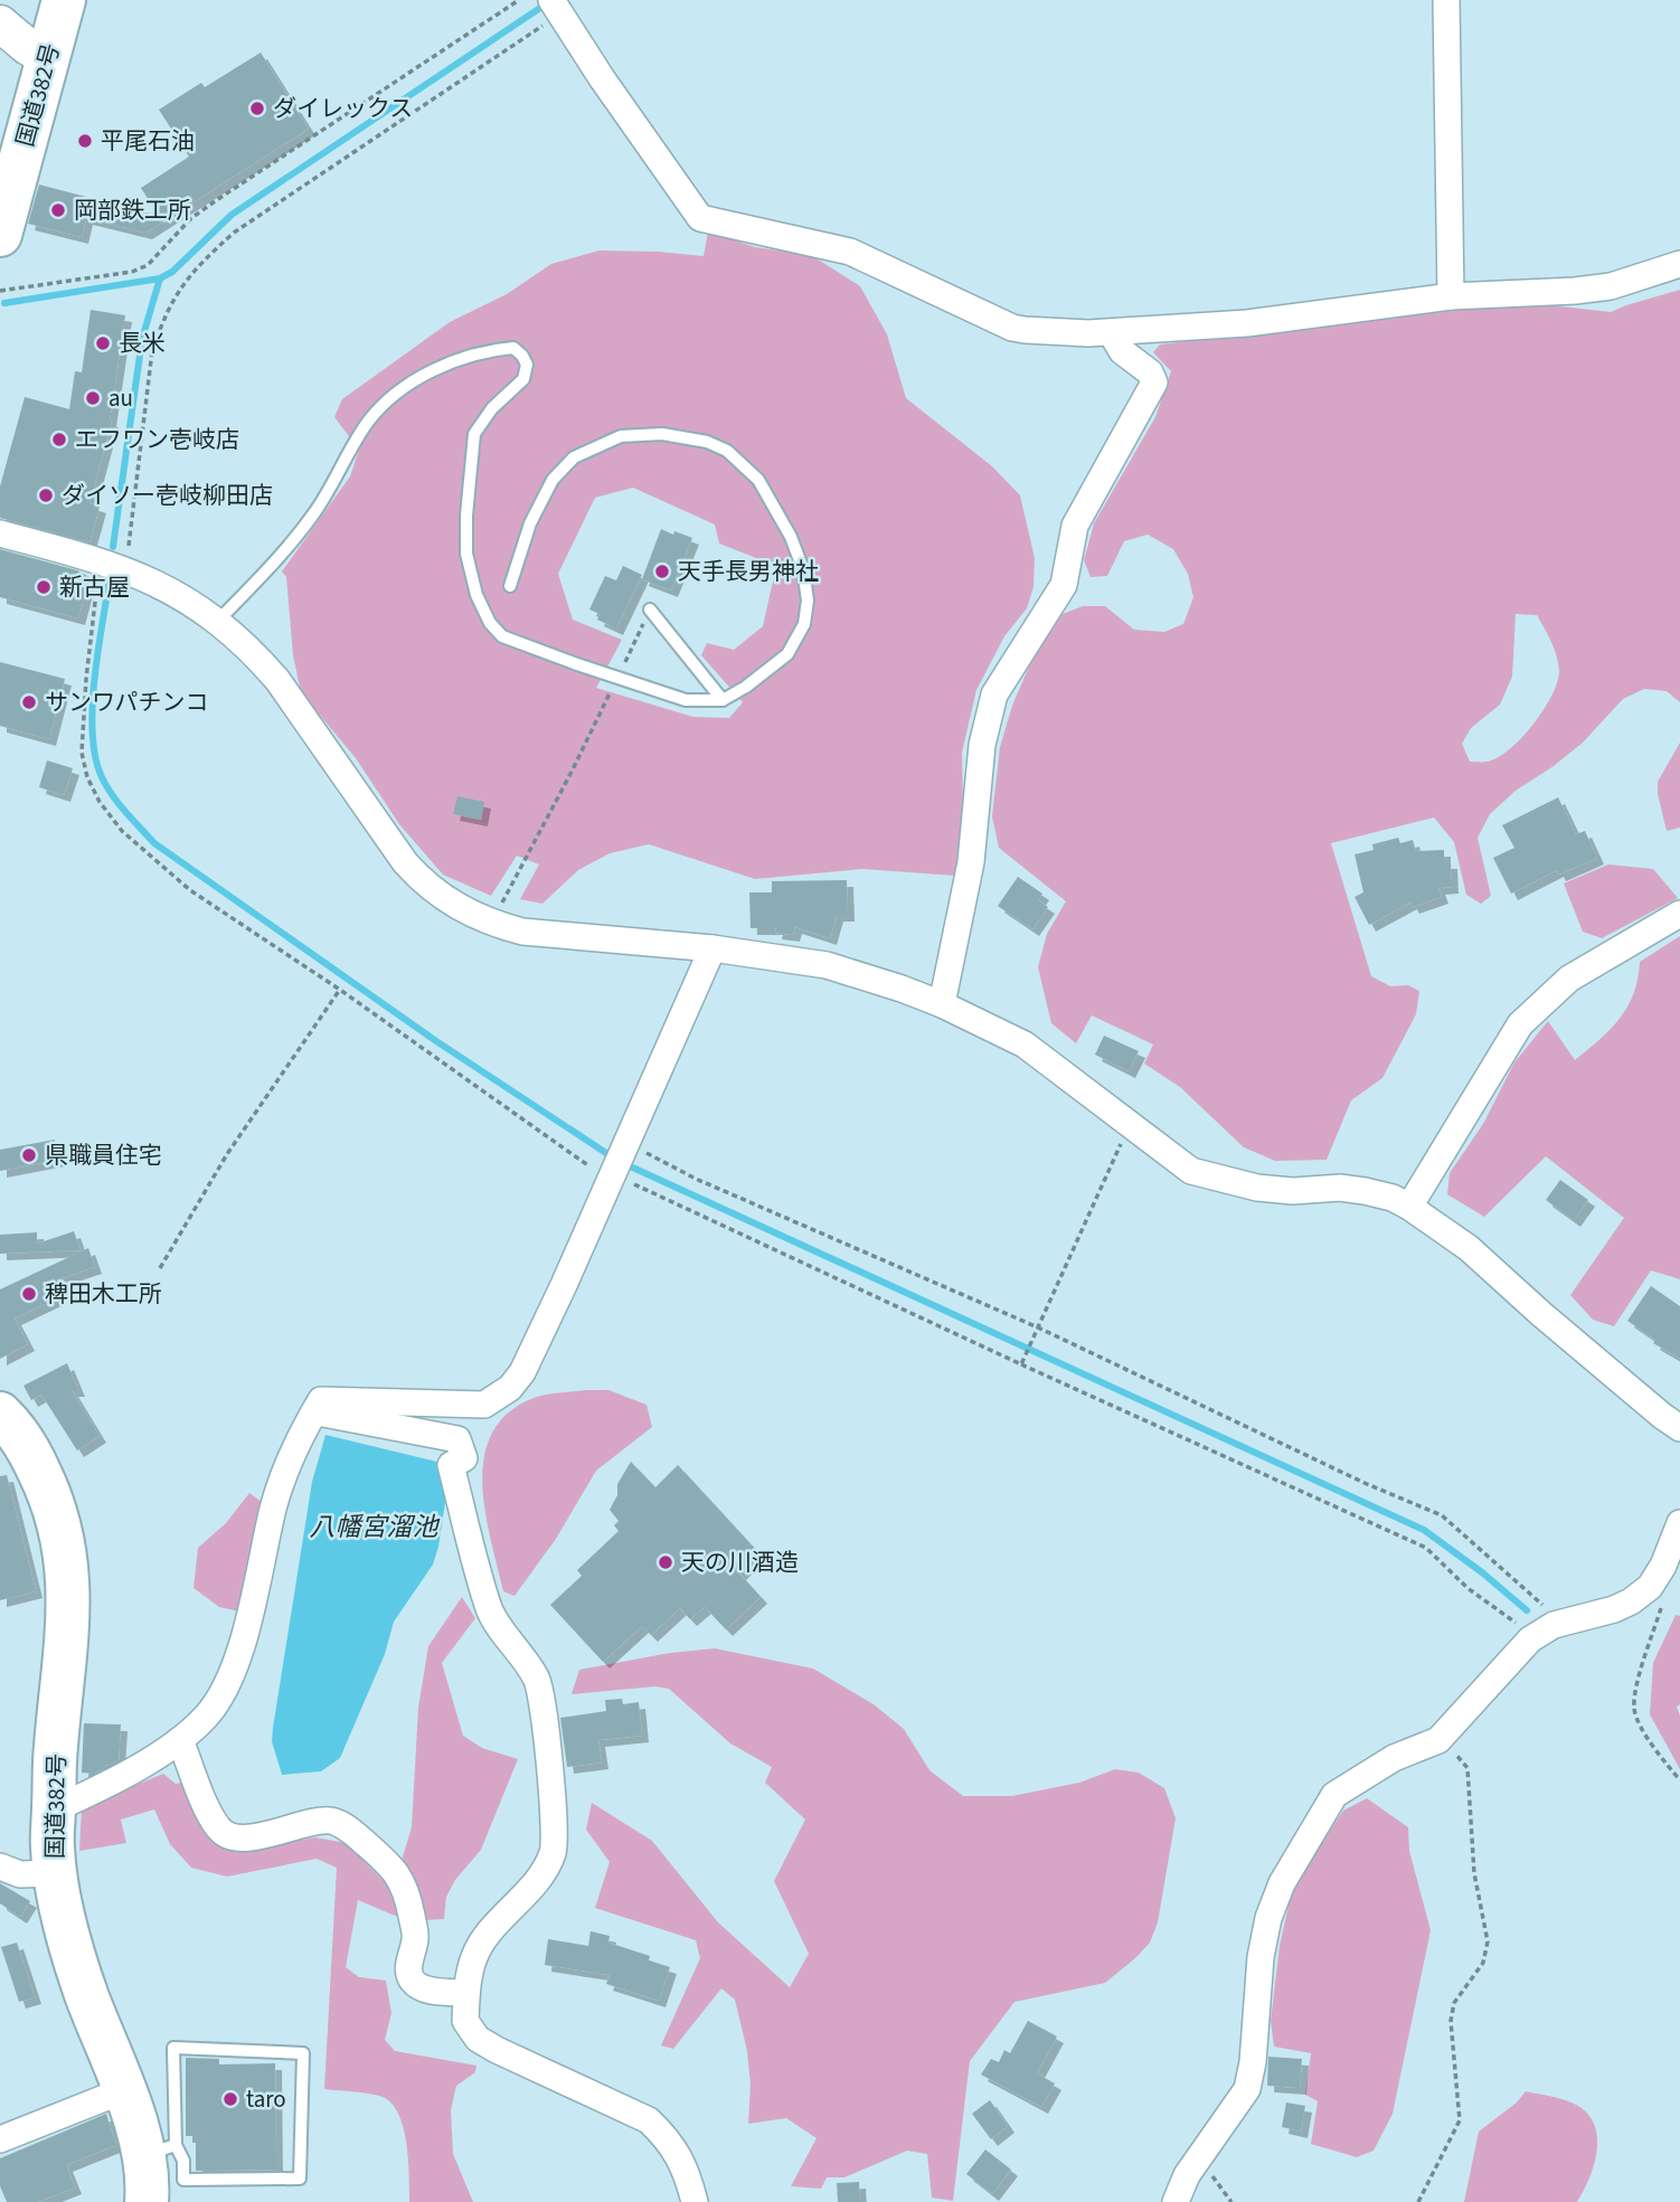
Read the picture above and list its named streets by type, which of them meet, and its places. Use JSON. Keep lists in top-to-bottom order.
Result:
{
  "streets": {
    "highway": ["国道382号"]
  },
  "water": ["八幡宮溜池"],
  "places": [
    "ダイレックス",
    "平尾石油",
    "岡部鉄工所",
    "長米",
    "au",
    "エフワン壱岐店",
    "ダイソー壱岐柳田店",
    "天手長男神社",
    "新古屋",
    "サンワパチンコ",
    "県職員住宅",
    "稗田木工所",
    "天の川酒造",
    "taro"
  ]
}
